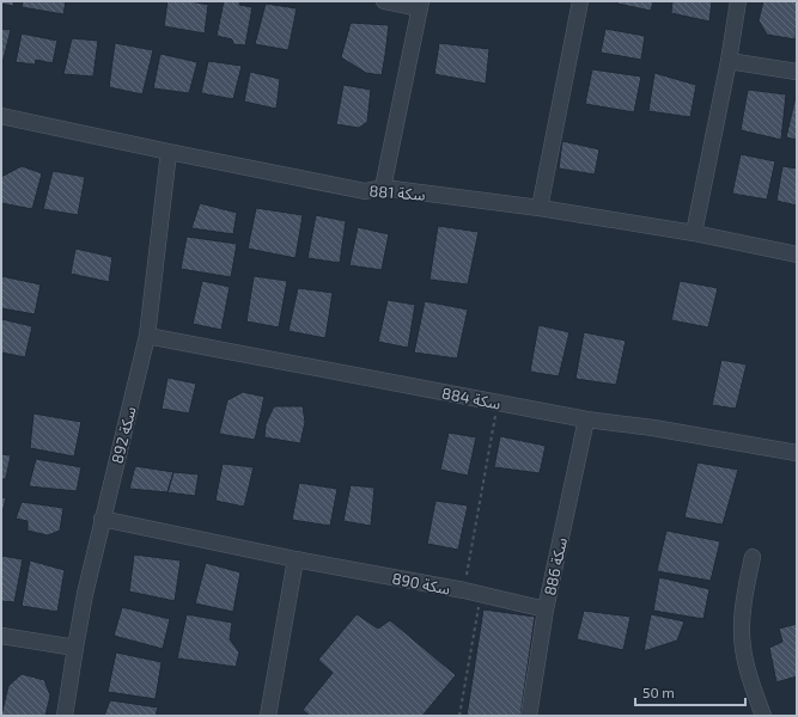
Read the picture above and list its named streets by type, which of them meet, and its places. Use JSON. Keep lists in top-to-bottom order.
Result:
{
  "streets": {
    "street": [
      "سكة 881",
      "سكة 884",
      "سكة 892",
      "سكة 886",
      "سكة 890"
    ]
  },
  "crossings": [
    ["سكة 881", "سكة 892"],
    ["سكة 884", "سكة 892"],
    ["سكة 884", "سكة 886"],
    ["سكة 892", "سكة 890"],
    ["سكة 886", "سكة 890"]
  ],
  "scale_bar": "50 m"
}
